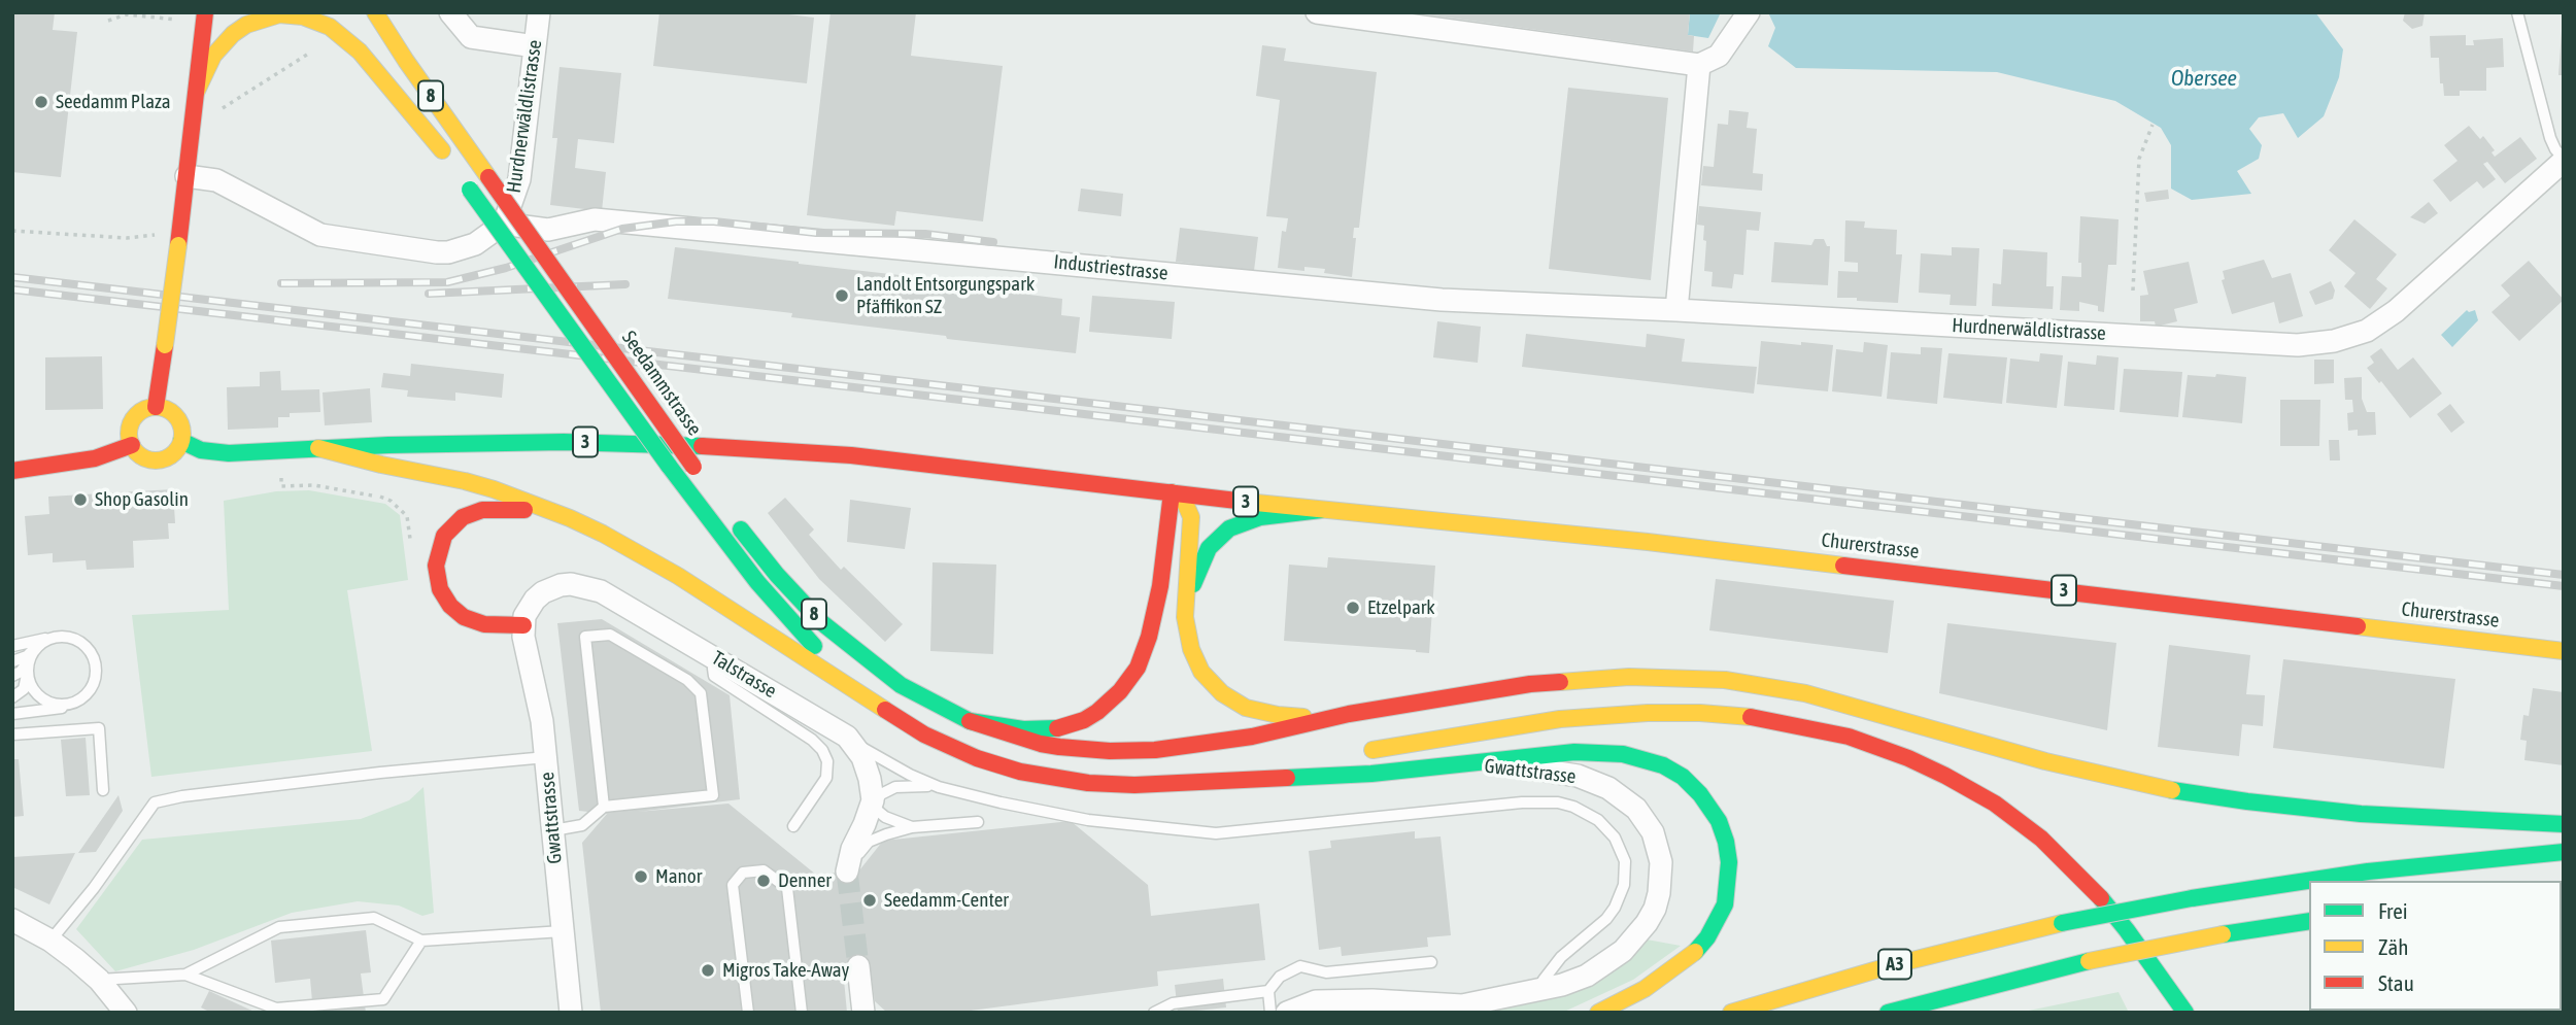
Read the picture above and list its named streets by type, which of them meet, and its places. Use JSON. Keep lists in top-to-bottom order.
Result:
{
  "streets": {
    "main road": [
      "8",
      "Seedammstrasse",
      "3",
      "Churerstrasse",
      "A3"
    ],
    "street": [
      "Hurdnerwäldlistrasse",
      "Industriestrasse",
      "Talstrasse",
      "Gwattstrasse"
    ]
  },
  "crossings": [
    ["8", "3"],
    ["8", "Churerstrasse"],
    ["Hurdnerwäldlistrasse", "Industriestrasse"],
    ["3", "Churerstrasse"],
    ["Talstrasse", "Gwattstrasse"]
  ],
  "water": ["Obersee"],
  "places": [
    "Seedamm Plaza",
    "Landolt Entsorgungspark Pfäffikon SZ",
    "Shop Gasolin",
    "Etzelpark",
    "Manor",
    "Denner",
    "Seedamm-Center",
    "Migros Take-Away"
  ],
  "legend": ["Frei", "Zäh", "Stau"]
}
